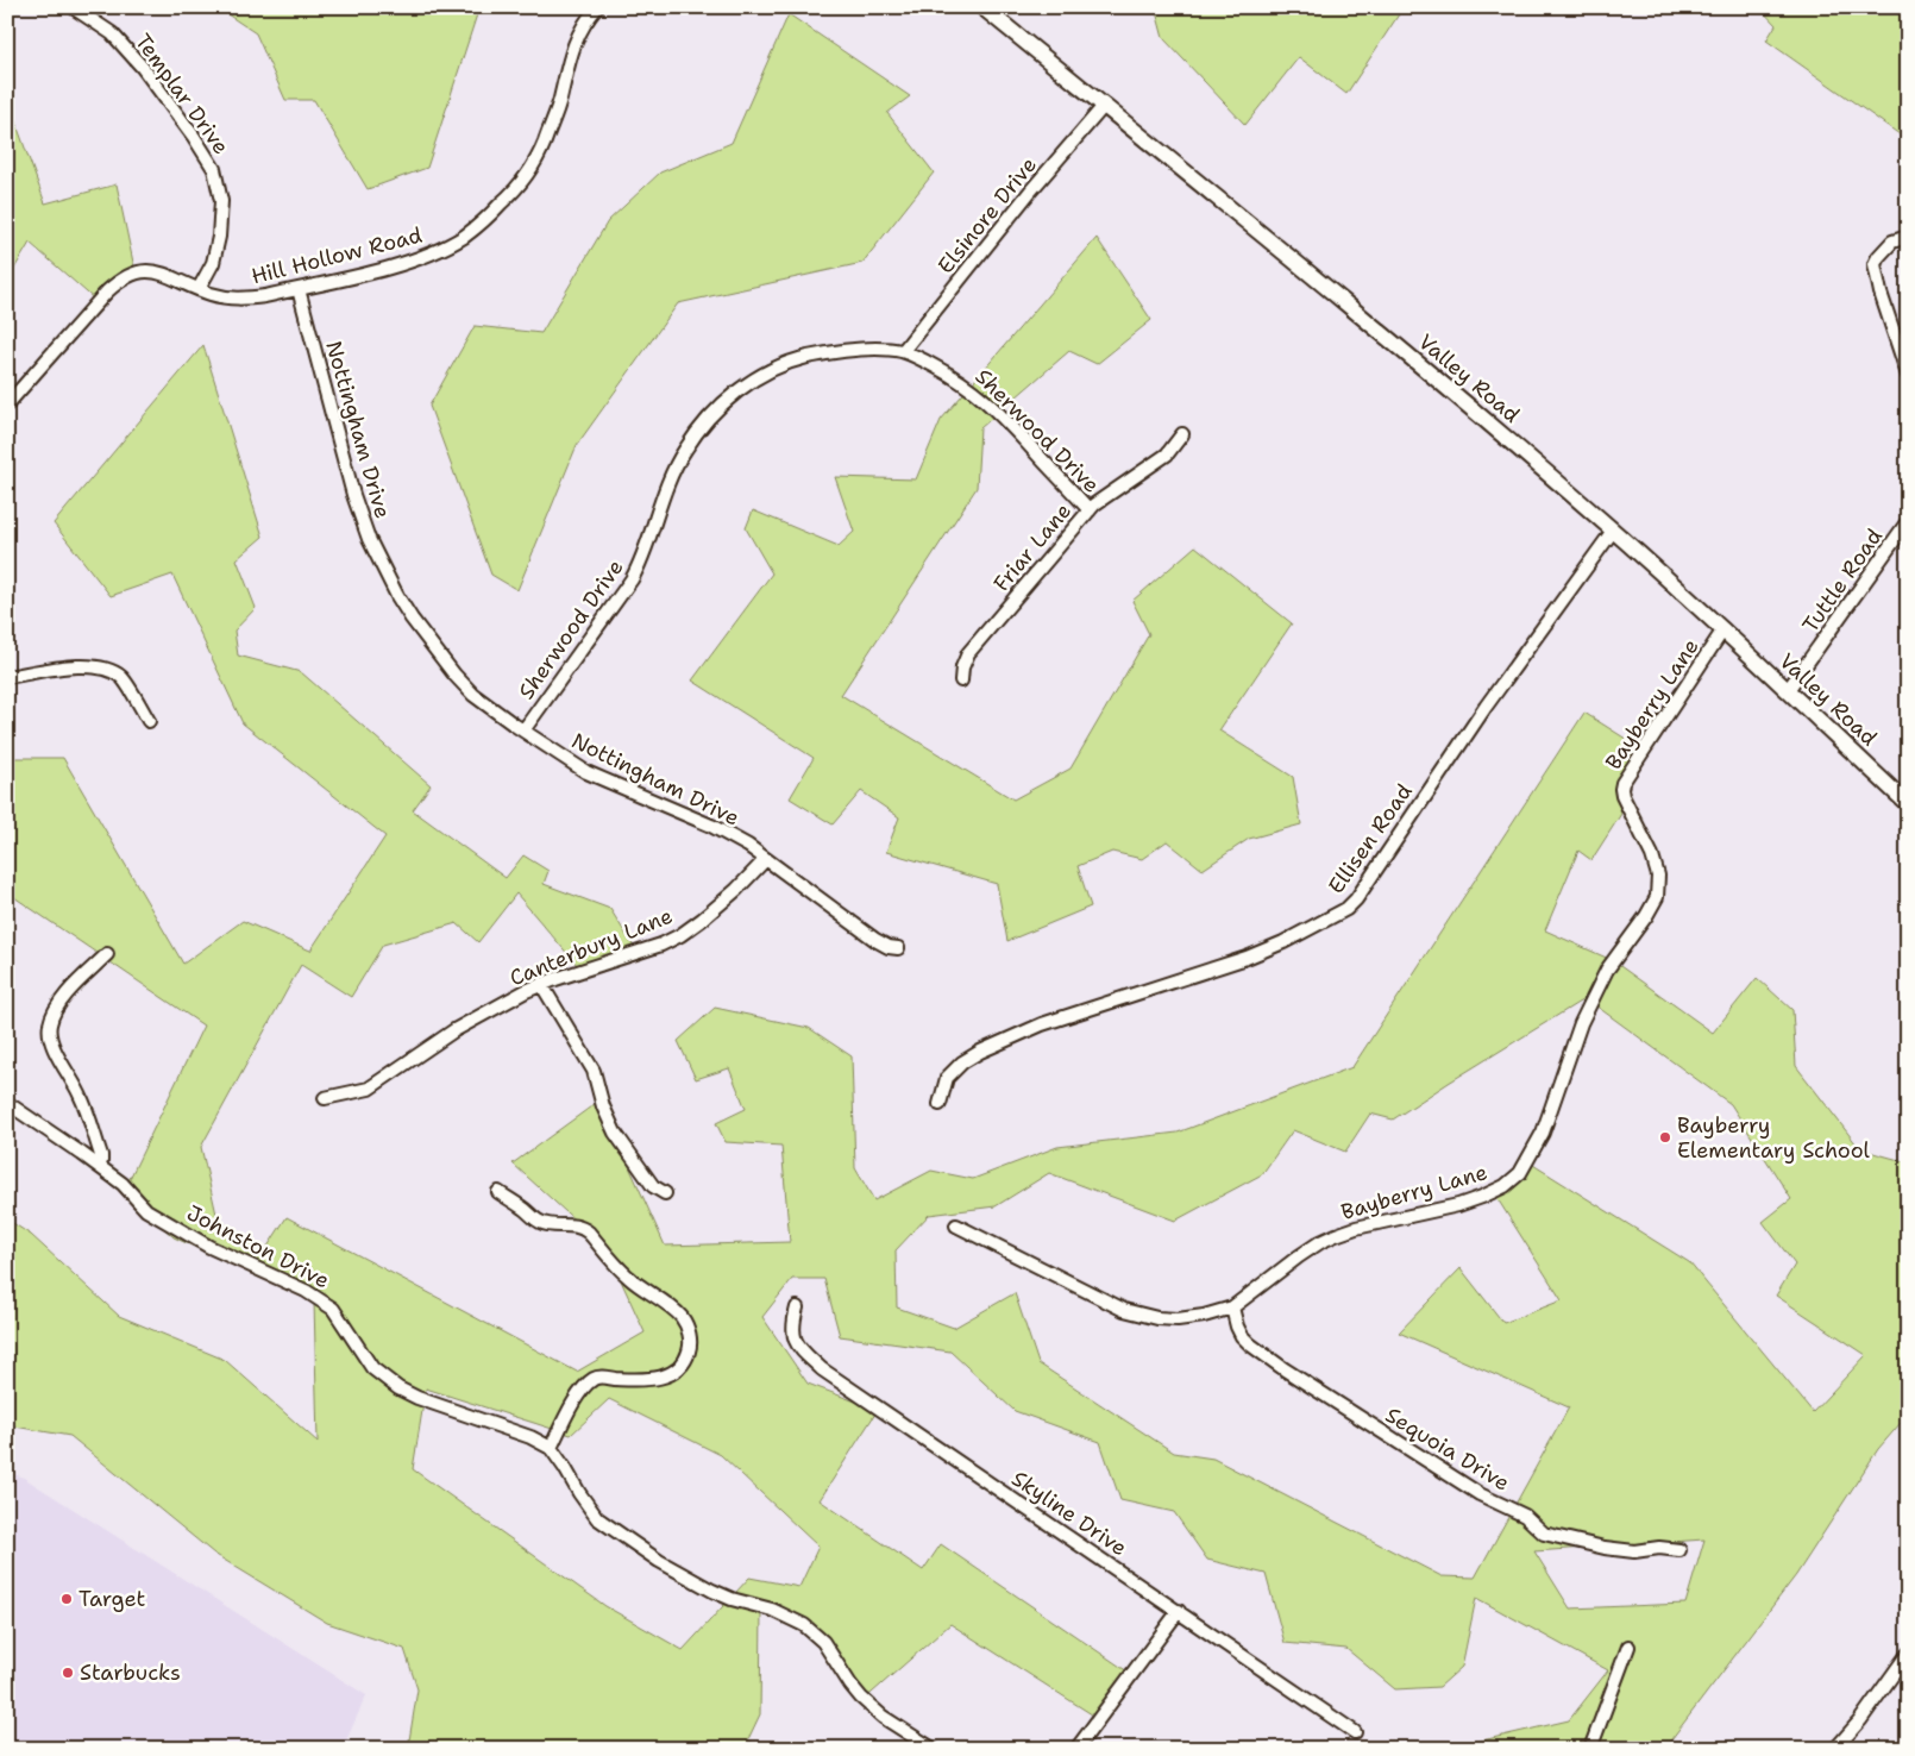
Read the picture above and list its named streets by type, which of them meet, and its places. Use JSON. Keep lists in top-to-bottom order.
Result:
{
  "streets": {
    "main road": ["Valley Road"],
    "street": [
      "Templar Drive",
      "Elsinore Drive",
      "Hill Hollow Road",
      "Nottingham Drive",
      "Sherwood Drive",
      "Friar Lane",
      "Tuttle Road",
      "Bayberry Lane",
      "Ellisen Road",
      "Canterbury Lane",
      "Johnston Drive",
      "Sequoia Drive",
      "Skyline Drive"
    ]
  },
  "crossings": [
    ["Templar Drive", "Hill Hollow Road"],
    ["Elsinore Drive", "Valley Road"],
    ["Elsinore Drive", "Sherwood Drive"],
    ["Hill Hollow Road", "Nottingham Drive"],
    ["Valley Road", "Tuttle Road"],
    ["Valley Road", "Bayberry Lane"],
    ["Valley Road", "Ellisen Road"],
    ["Nottingham Drive", "Sherwood Drive"],
    ["Nottingham Drive", "Canterbury Lane"],
    ["Sherwood Drive", "Friar Lane"],
    ["Bayberry Lane", "Sequoia Drive"]
  ],
  "places": ["Bayberry Elementary School", "Target", "Starbucks"]
}
